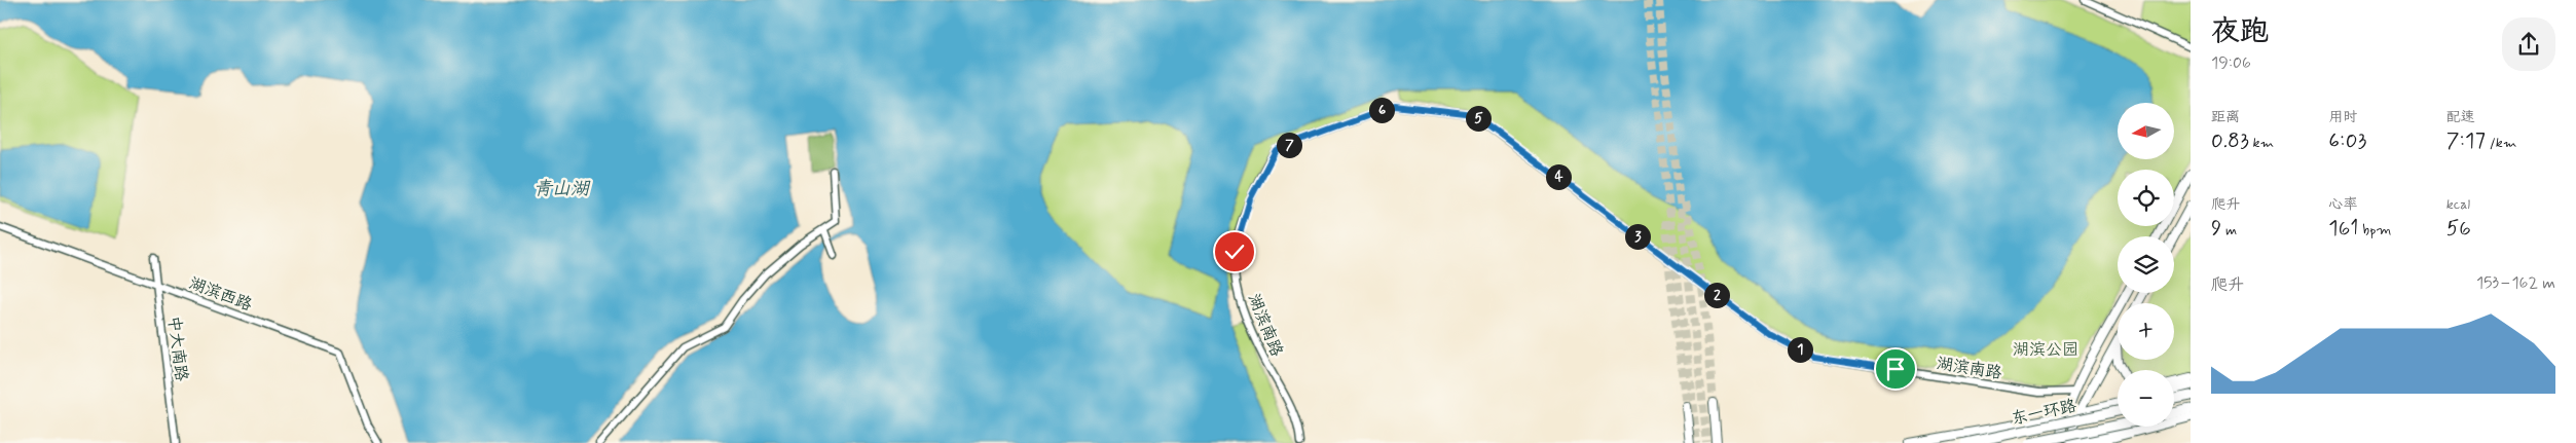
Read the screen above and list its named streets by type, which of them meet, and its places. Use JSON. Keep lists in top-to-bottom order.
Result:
{
  "streets": {
    "highway": ["东一环路"],
    "street": ["湖滨西路", "湖滨南路", "中大南路"]
  },
  "crossings": [
    ["湖滨西路", "中大南路"]
  ],
  "water": ["青山湖"],
  "parks": ["湖滨公园"],
  "north": "left",
  "page": {
    "heading": ["夜跑", "19:06"],
    "stats": [
      ["距离", "0.83 km"],
      ["用时", "6:03"],
      ["配速", "7:17 /km"],
      ["爬升", "9 m"],
      ["心率", "161 bpm"],
      ["kcal", "56"]
    ],
    "pins": [
      "6",
      "5",
      "7",
      "4",
      "3",
      "2",
      "1"
    ],
    "map_buttons": ["+", "−"],
    "chart": ["爬升", "153–162 m"]
  }
}
